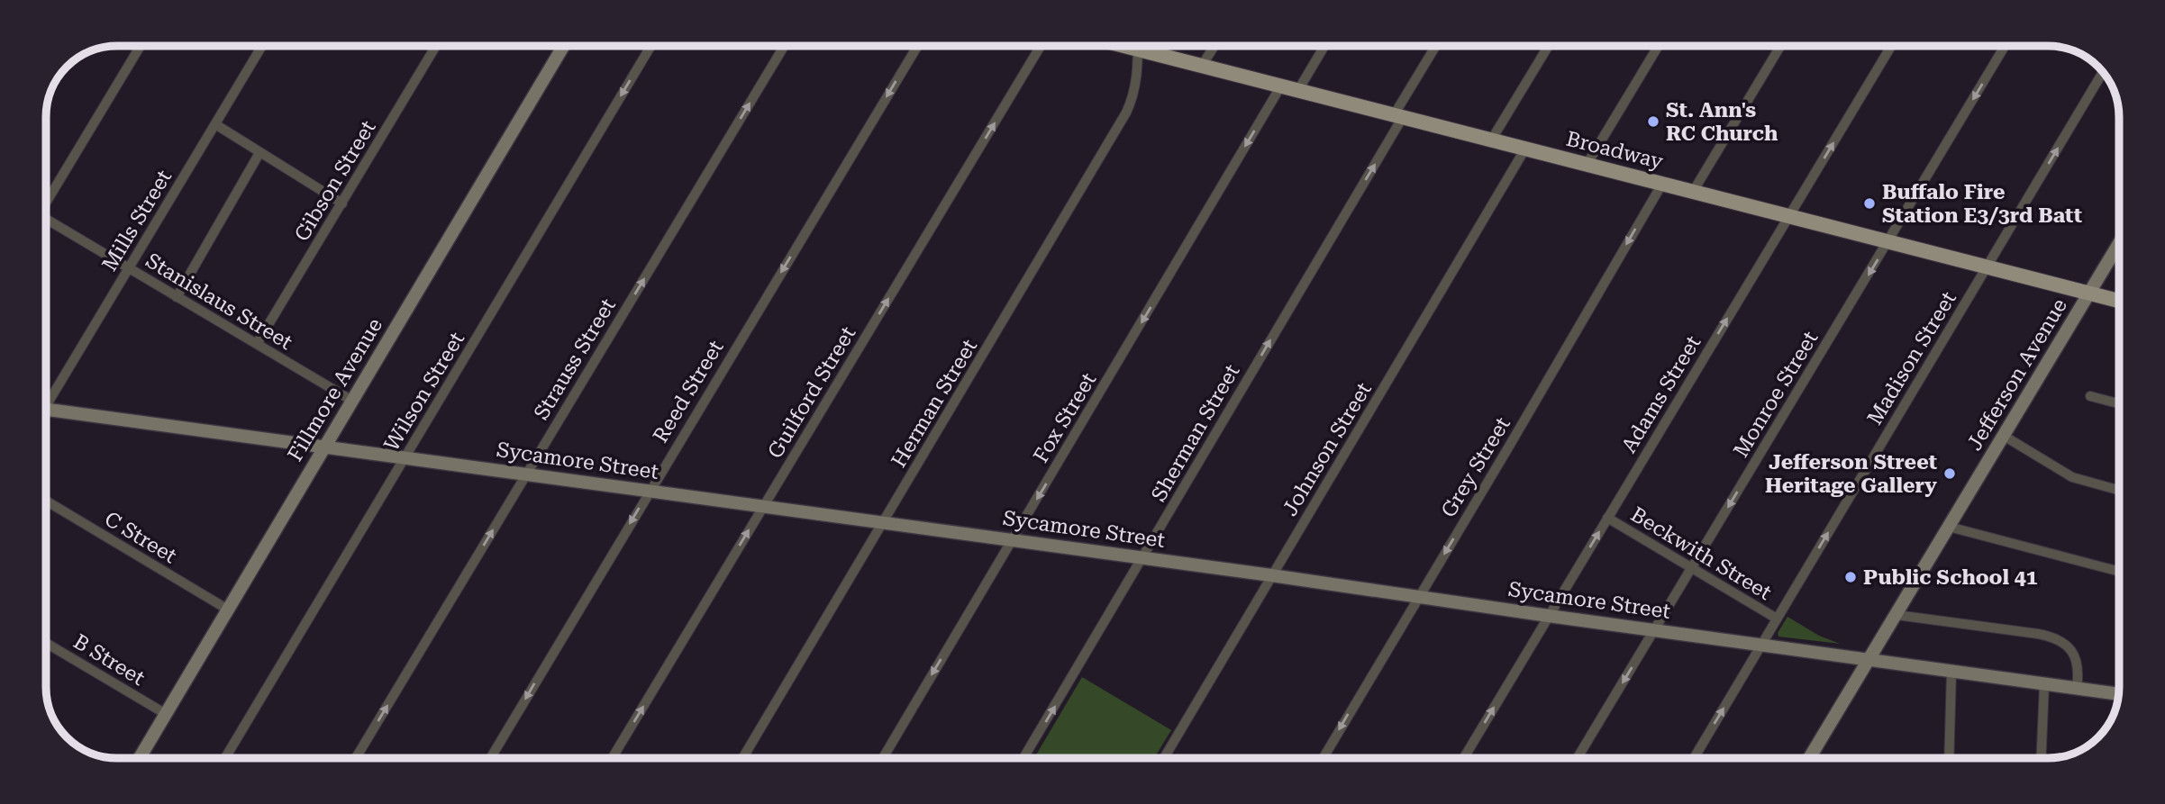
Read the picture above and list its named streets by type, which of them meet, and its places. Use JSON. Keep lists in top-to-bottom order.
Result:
{
  "streets": {
    "main road": ["Broadway"],
    "street": [
      "Gibson Street",
      "Mills Street",
      "Stanislaus Street",
      "Madison Street",
      "Strauss Street",
      "Jefferson Avenue",
      "Fillmore Avenue",
      "Wilson Street",
      "Reed Street",
      "Guilford Street",
      "Adams Street",
      "Monroe Street",
      "Herman Street",
      "Fox Street",
      "Sherman Street",
      "Johnson Street",
      "Sycamore Street",
      "Grey Street",
      "C Street",
      "Beckwith Street",
      "B Street"
    ]
  },
  "crossings": [
    ["Broadway", "Madison Street"],
    ["Broadway", "Jefferson Avenue"],
    ["Broadway", "Adams Street"],
    ["Broadway", "Monroe Street"],
    ["Broadway", "Fox Street"],
    ["Broadway", "Sherman Street"],
    ["Broadway", "Johnson Street"],
    ["Broadway", "Grey Street"],
    ["Gibson Street", "Stanislaus Street"],
    ["Mills Street", "Stanislaus Street"],
    ["Stanislaus Street", "Fillmore Avenue"],
    ["Madison Street", "Sycamore Street"],
    ["Madison Street", "Beckwith Street"],
    ["Strauss Street", "Sycamore Street"],
    ["Jefferson Avenue", "Sycamore Street"],
    ["Fillmore Avenue", "Sycamore Street"],
    ["Fillmore Avenue", "C Street"],
    ["Fillmore Avenue", "B Street"],
    ["Wilson Street", "Sycamore Street"],
    ["Reed Street", "Sycamore Street"],
    ["Guilford Street", "Sycamore Street"],
    ["Adams Street", "Sycamore Street"],
    ["Adams Street", "Beckwith Street"],
    ["Monroe Street", "Sycamore Street"],
    ["Monroe Street", "Beckwith Street"],
    ["Herman Street", "Sycamore Street"],
    ["Fox Street", "Sycamore Street"],
    ["Sherman Street", "Sycamore Street"],
    ["Johnson Street", "Sycamore Street"],
    ["Sycamore Street", "Grey Street"]
  ],
  "one_way": [
    "Madison Street",
    "Strauss Street",
    "Wilson Street",
    "Reed Street",
    "Guilford Street",
    "Adams Street",
    "Monroe Street",
    "Fox Street",
    "Sherman Street",
    "Grey Street"
  ],
  "places": [
    "St. Ann's RC Church",
    "Buffalo Fire Station E3/3rd Batt",
    "Jefferson Street Heritage Gallery",
    "Public School 41"
  ]
}
